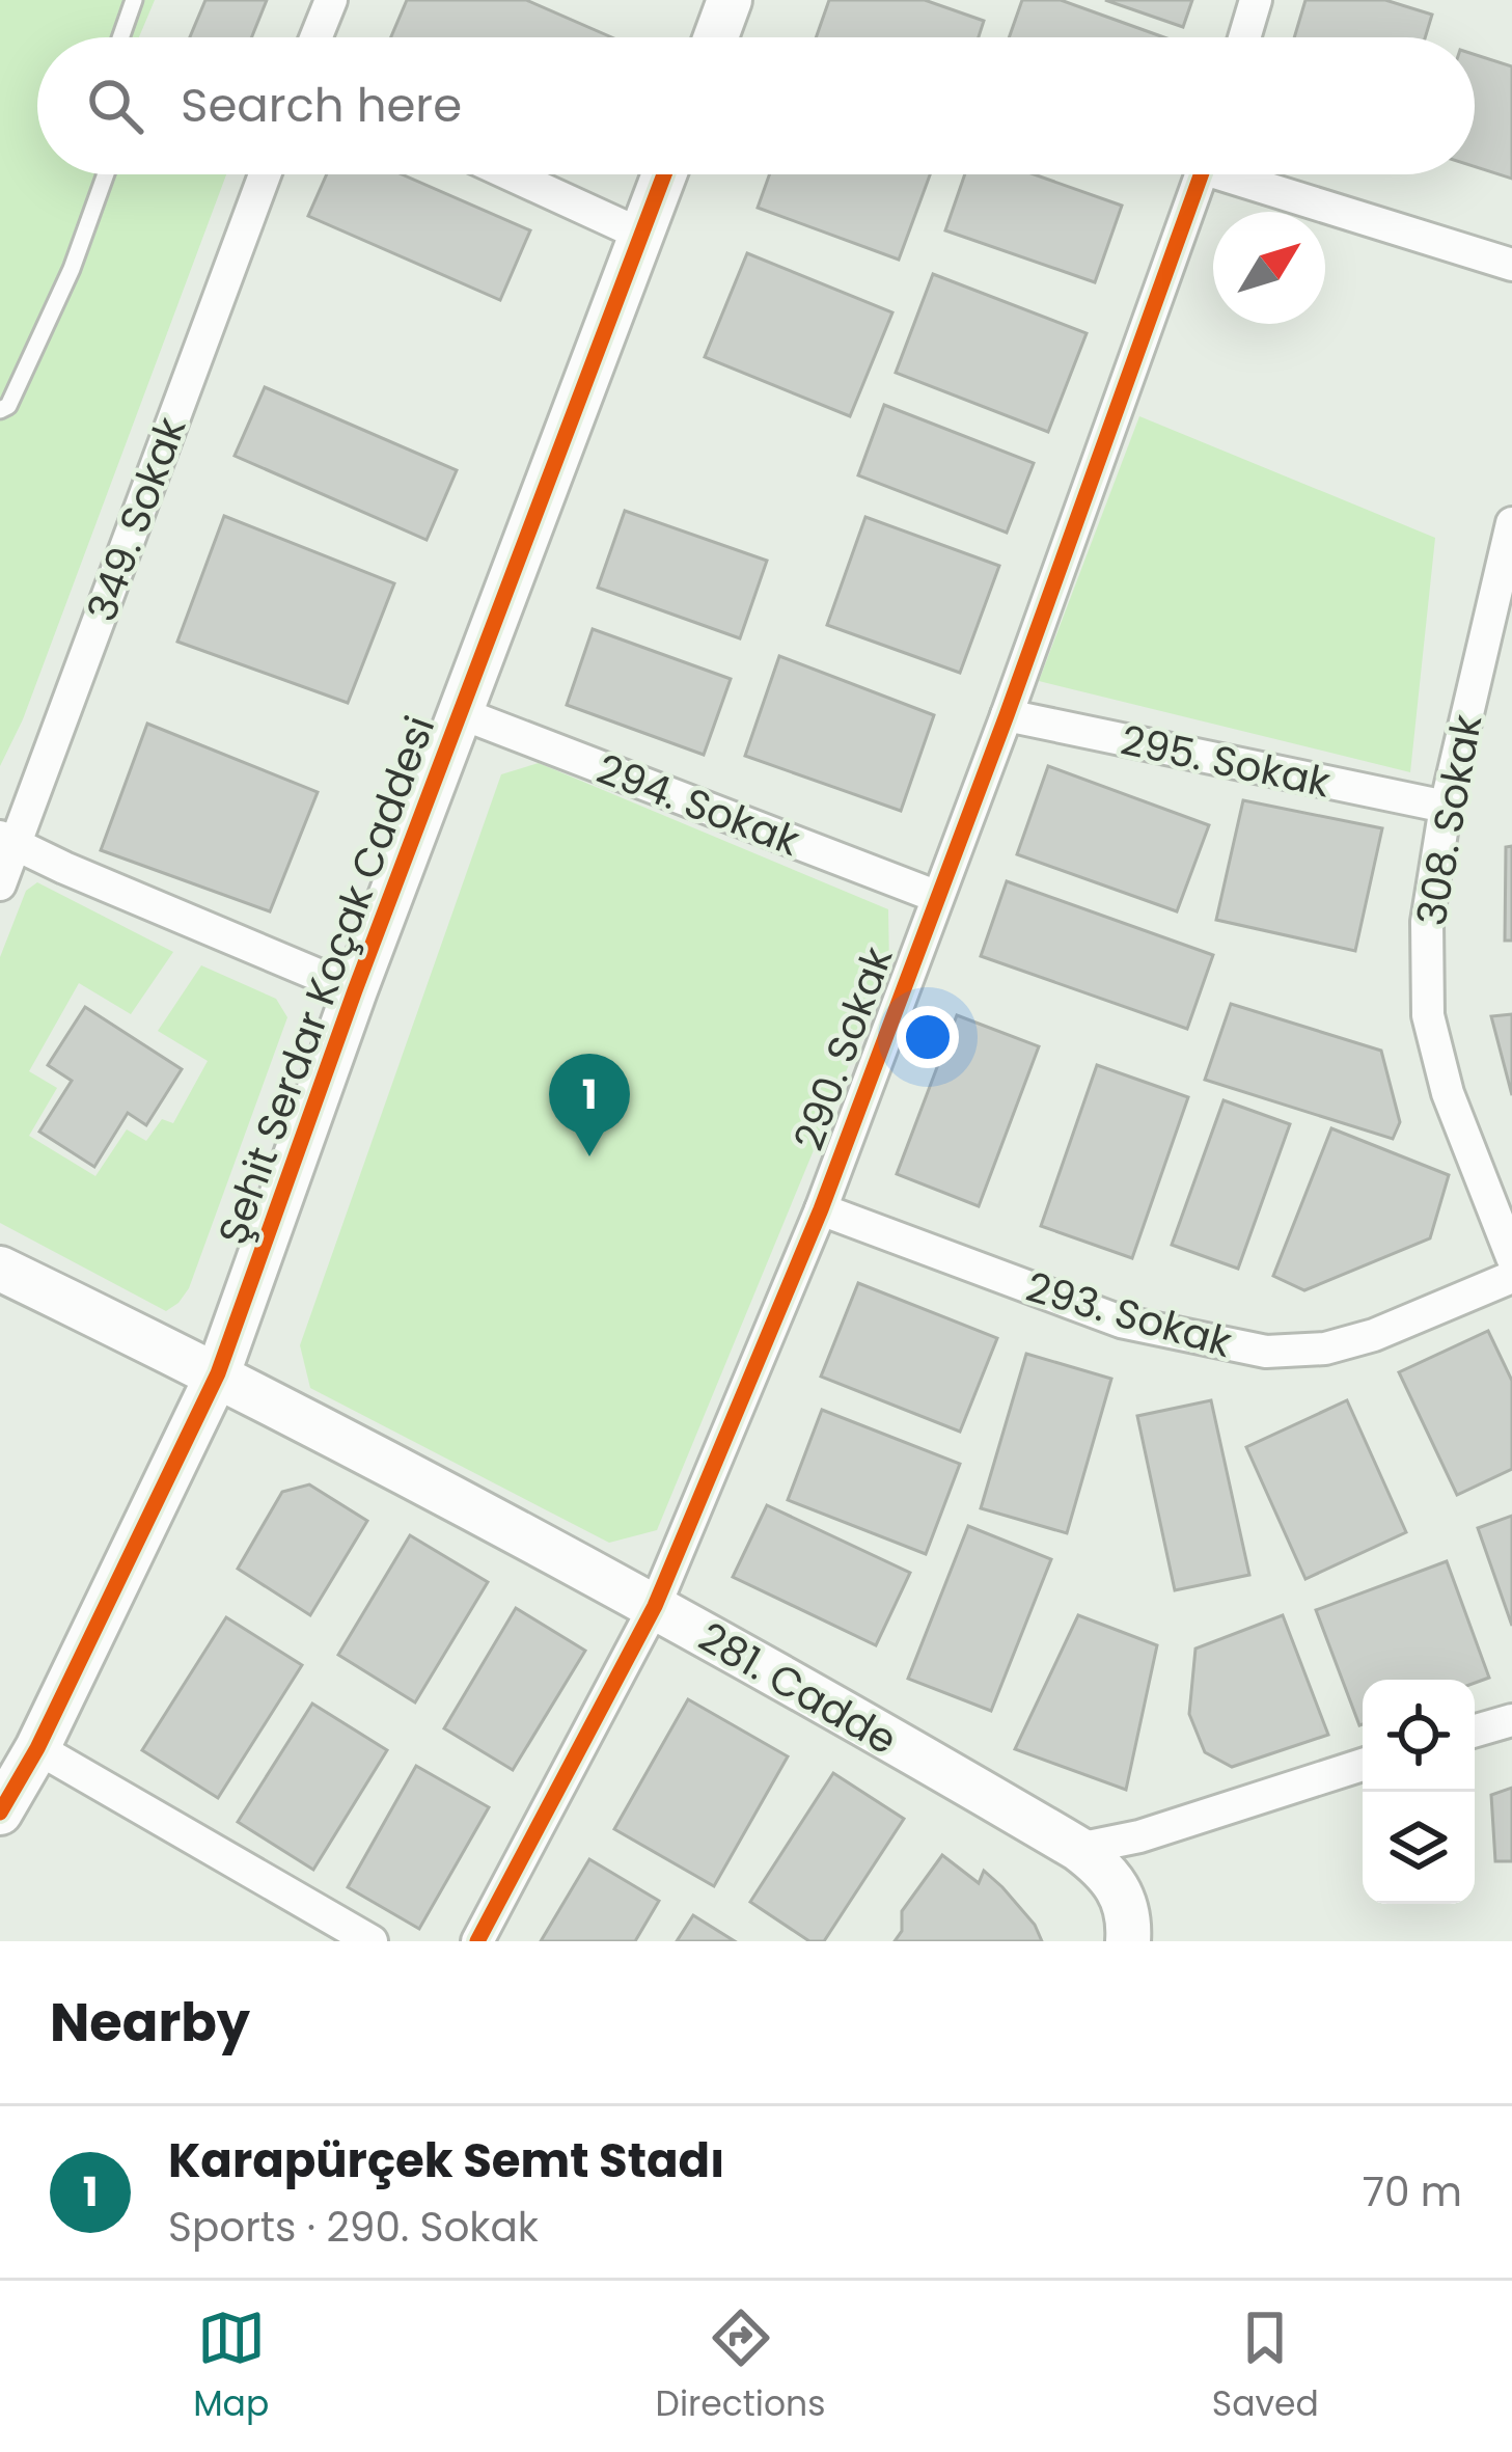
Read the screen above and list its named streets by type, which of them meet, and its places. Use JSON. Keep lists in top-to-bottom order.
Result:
{
  "streets": {
    "street": [
      "349. Sokak",
      "295. Sokak",
      "294. Sokak",
      "308. Sokak",
      "Şehit Serdar Koçak Caddesi",
      "290. Sokak",
      "293. Sokak",
      "281. Cadde"
    ]
  },
  "crossings": [
    ["295. Sokak", "308. Sokak"],
    ["295. Sokak", "290. Sokak"],
    ["294. Sokak", "Şehit Serdar Koçak Caddesi"],
    ["294. Sokak", "290. Sokak"],
    ["Şehit Serdar Koçak Caddesi", "281. Cadde"],
    ["290. Sokak", "293. Sokak"],
    ["290. Sokak", "281. Cadde"]
  ],
  "north": "top right",
  "page": {
    "search": "Search here",
    "pins": "1",
    "heading": "Nearby",
    "list": [
      {
        "mark": "1",
        "name": "Karapürçek Semt Stadı",
        "note": "Sports · 290. Sokak",
        "value": "70 m"
      }
    ],
    "nav": ["Map", "Directions", "Saved"]
  }
}
